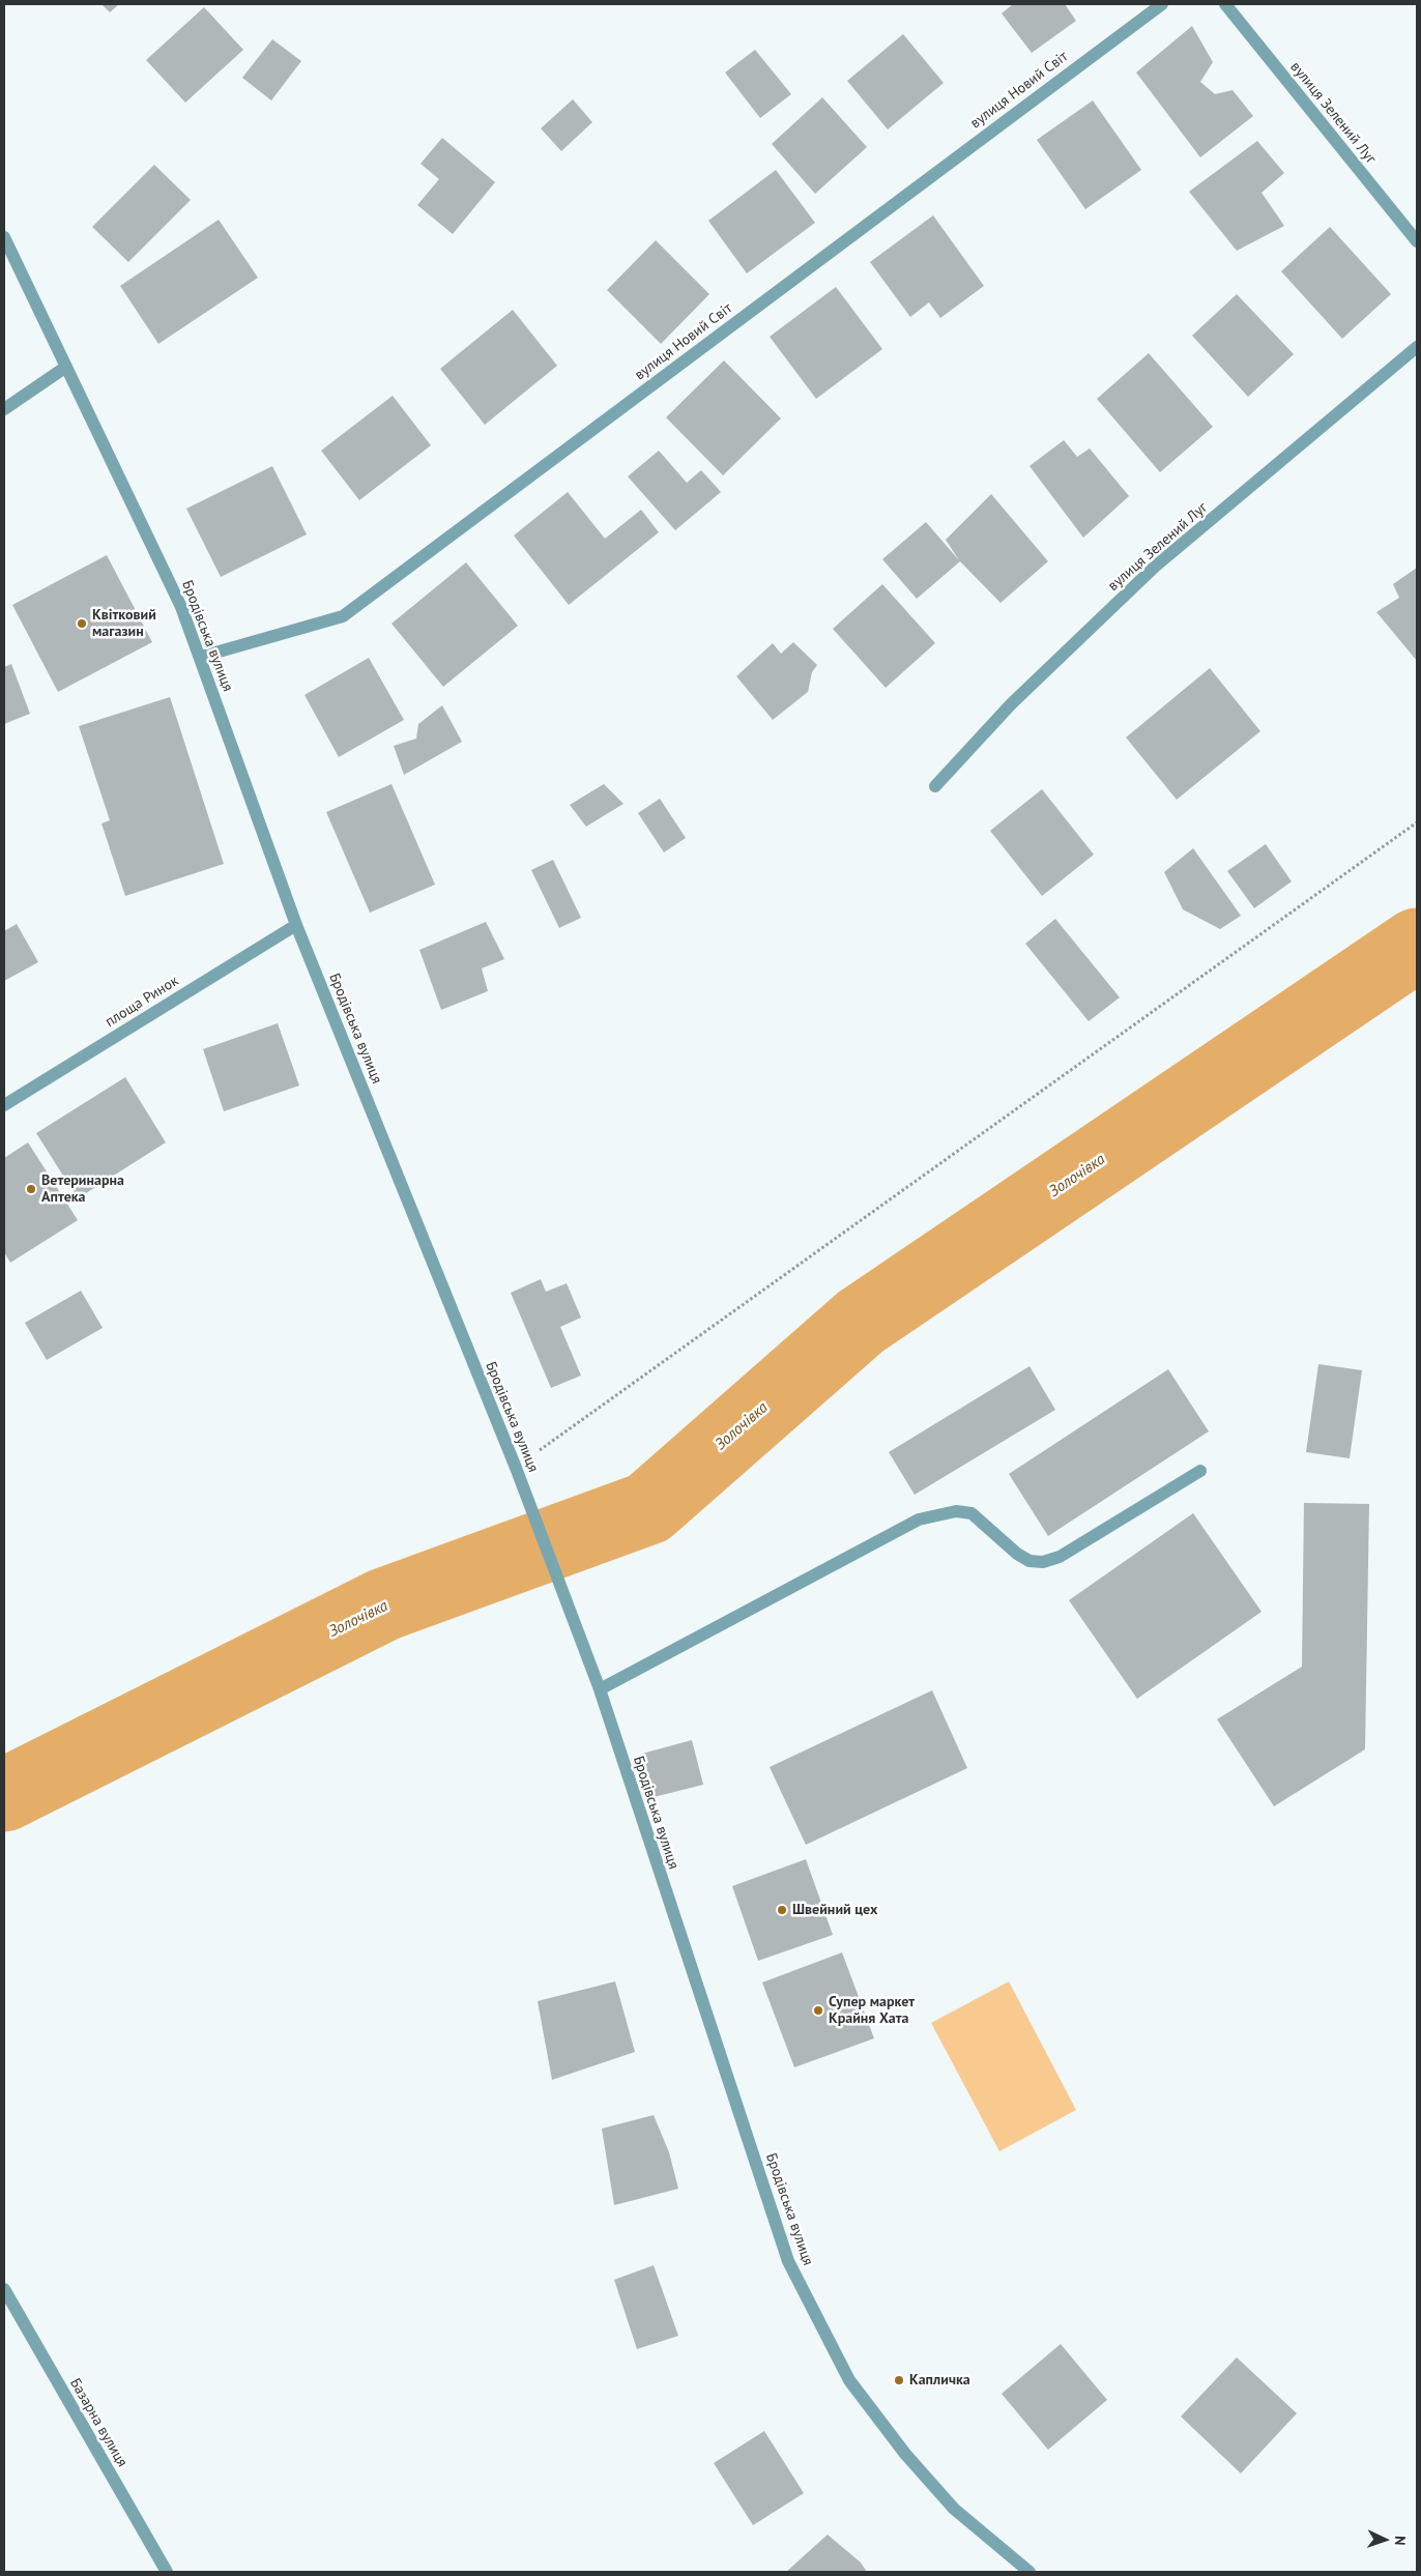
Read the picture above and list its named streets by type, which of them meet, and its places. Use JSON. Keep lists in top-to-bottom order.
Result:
{
  "streets": {
    "street": [
      "вулиця Новий Світ",
      "вулиця Зелений Луг",
      "Бродівська вулиця",
      "площа Ринок",
      "Базарна вулиця"
    ]
  },
  "crossings": [
    ["вулиця Новий Світ", "Бродівська вулиця"],
    ["Бродівська вулиця", "площа Ринок"]
  ],
  "water": ["Золочівка"],
  "places": [
    "Квітковий магазин",
    "Ветеринарна Аптека",
    "Швейний цех",
    "Супер маркет Крайня Хата",
    "Капличка"
  ],
  "north": "right"
}
